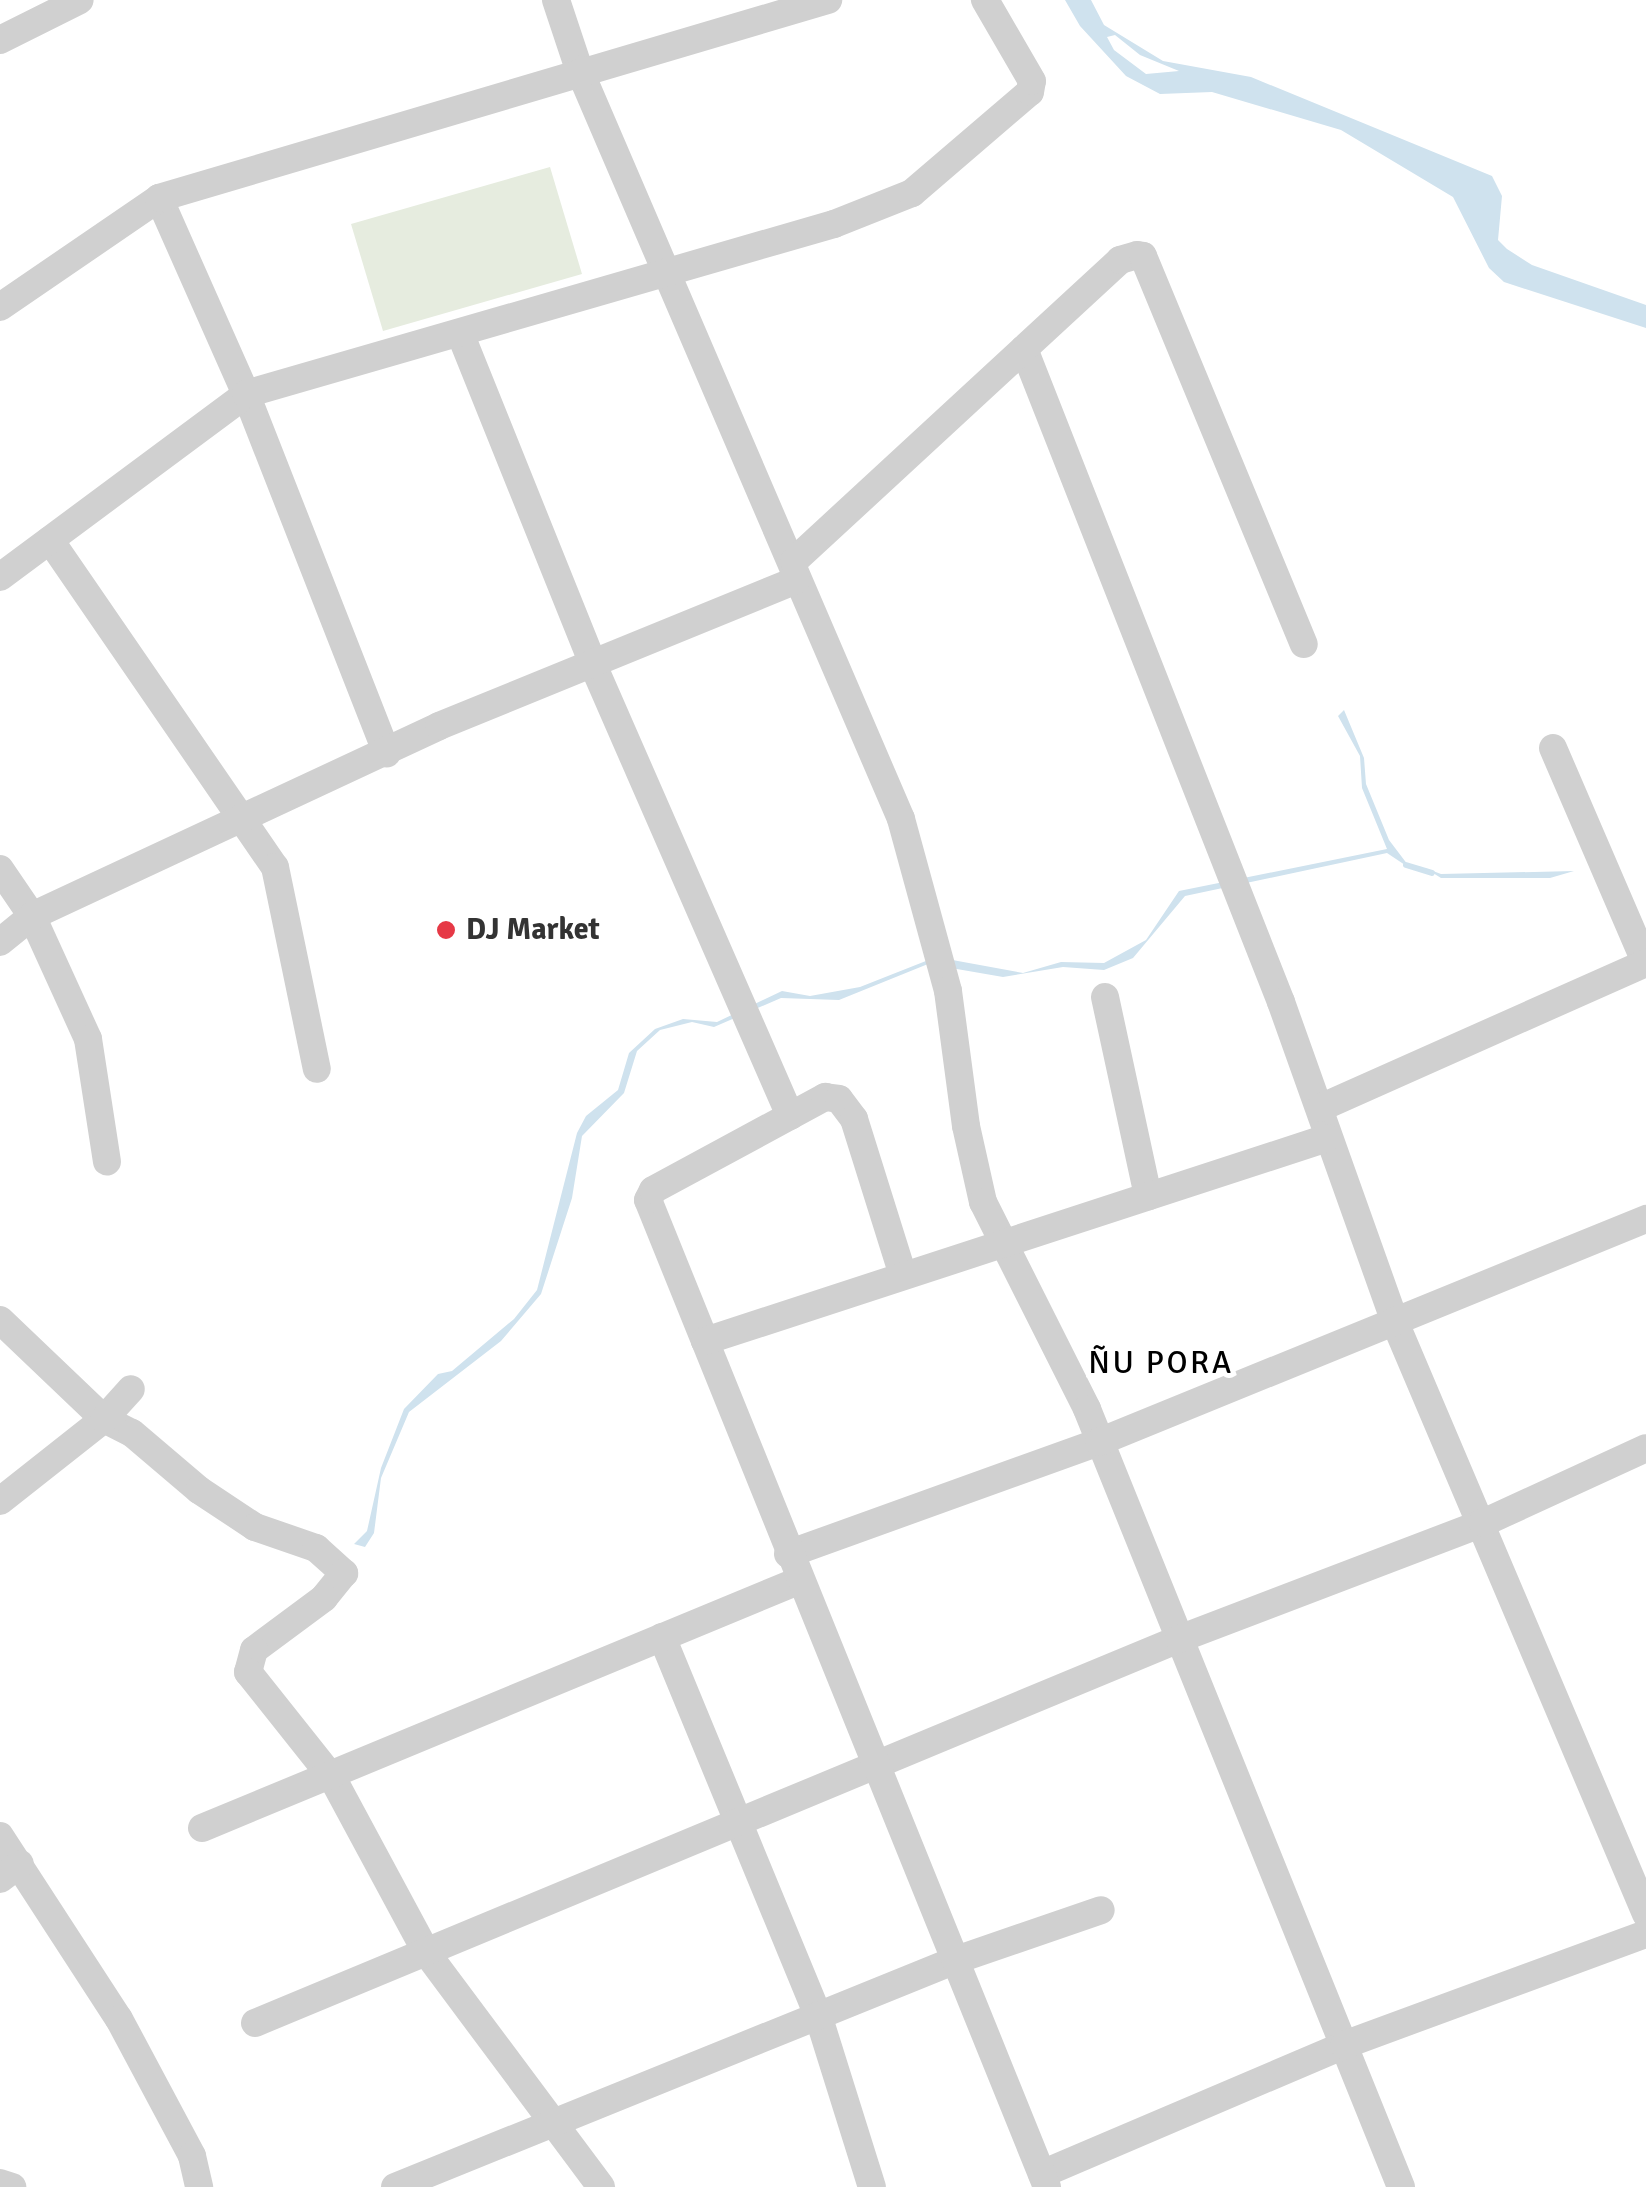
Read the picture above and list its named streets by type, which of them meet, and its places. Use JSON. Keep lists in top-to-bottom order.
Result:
{
  "districts": ["ÑU PORA"],
  "places": ["DJ Market"]
}
